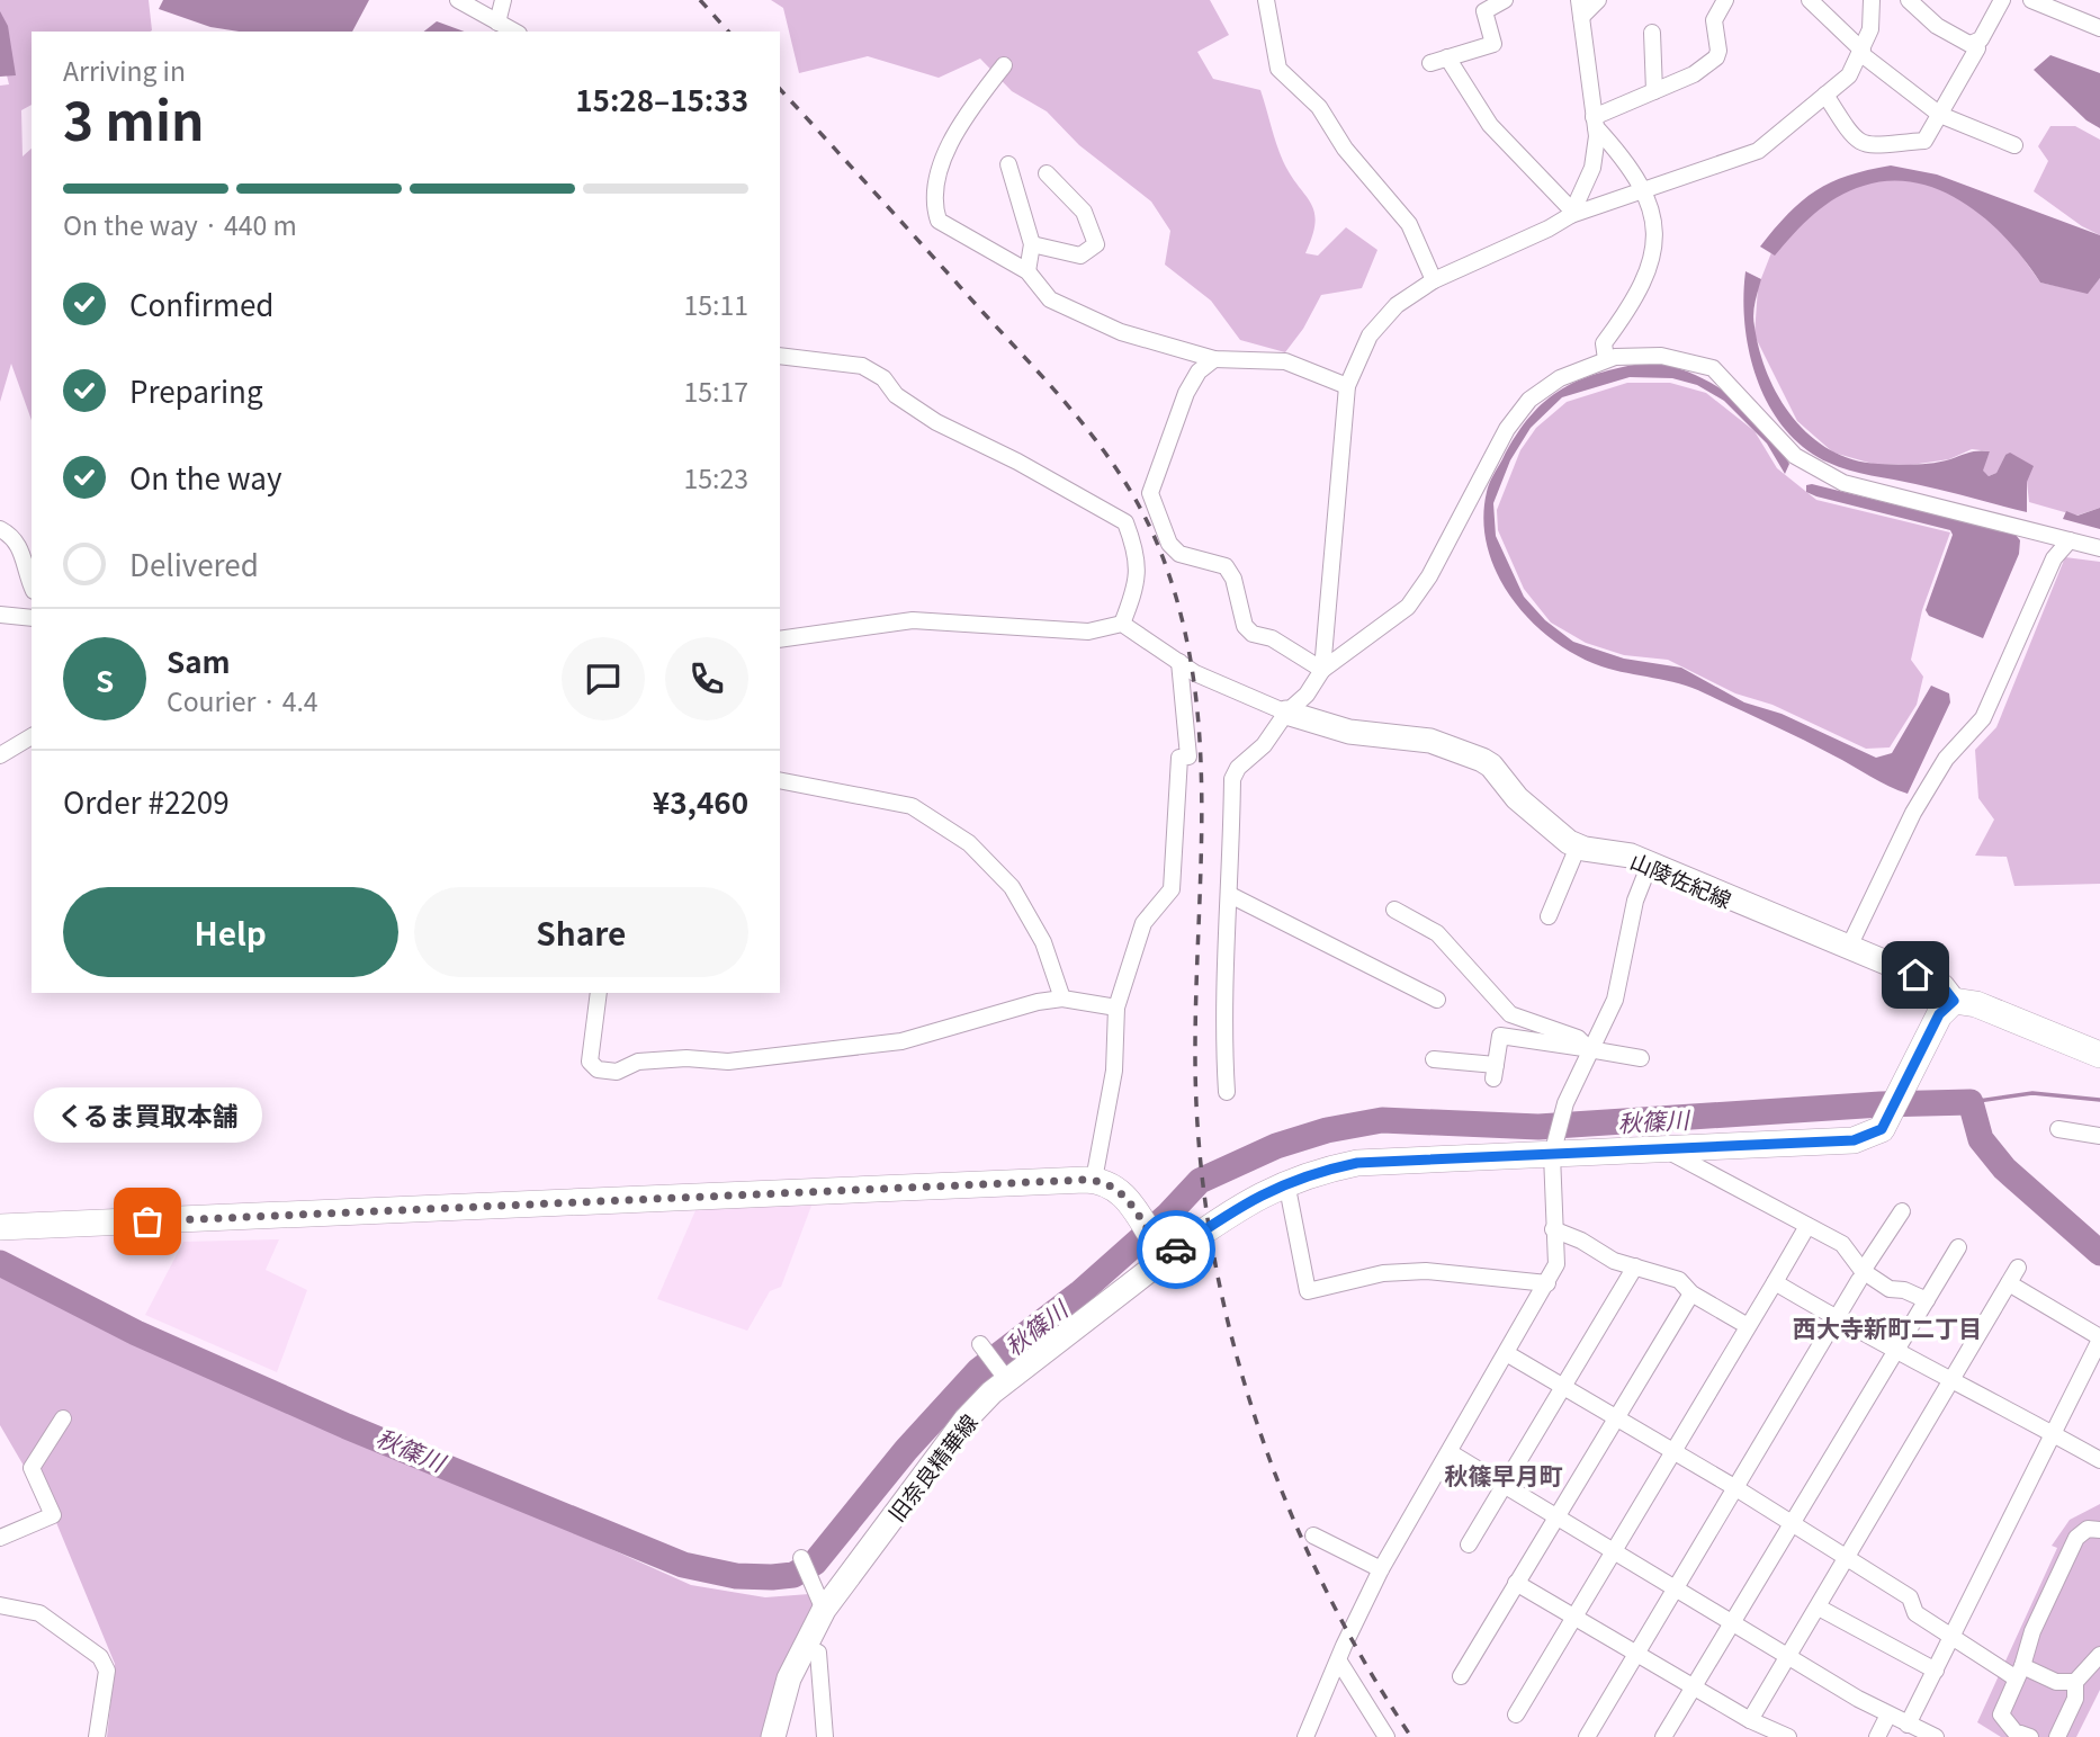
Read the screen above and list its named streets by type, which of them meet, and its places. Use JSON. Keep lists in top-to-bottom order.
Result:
{
  "streets": {
    "main road": ["山陵佐紀線", "旧奈良精華線"]
  },
  "districts": ["西大寺新町二丁目", "秋篠早月町"],
  "water": ["秋篠川"],
  "places": ["くるま買取本舗"],
  "page": {
    "heading": ["3 min", "Arriving in", "15:28–15:33"],
    "panel": [
      "Sam",
      "Courier · 4.4",
      "Order #2209",
      "¥3,460"
    ],
    "bar": "On the way · 440 m",
    "list": [
      ["Confirmed", "15:11"],
      ["Preparing", "15:17"],
      ["On the way", "15:23"],
      "Delivered"
    ],
    "round": "S",
    "buttons": ["Help", "Share"],
    "bubble": "くるま買取本舗"
  }
}
